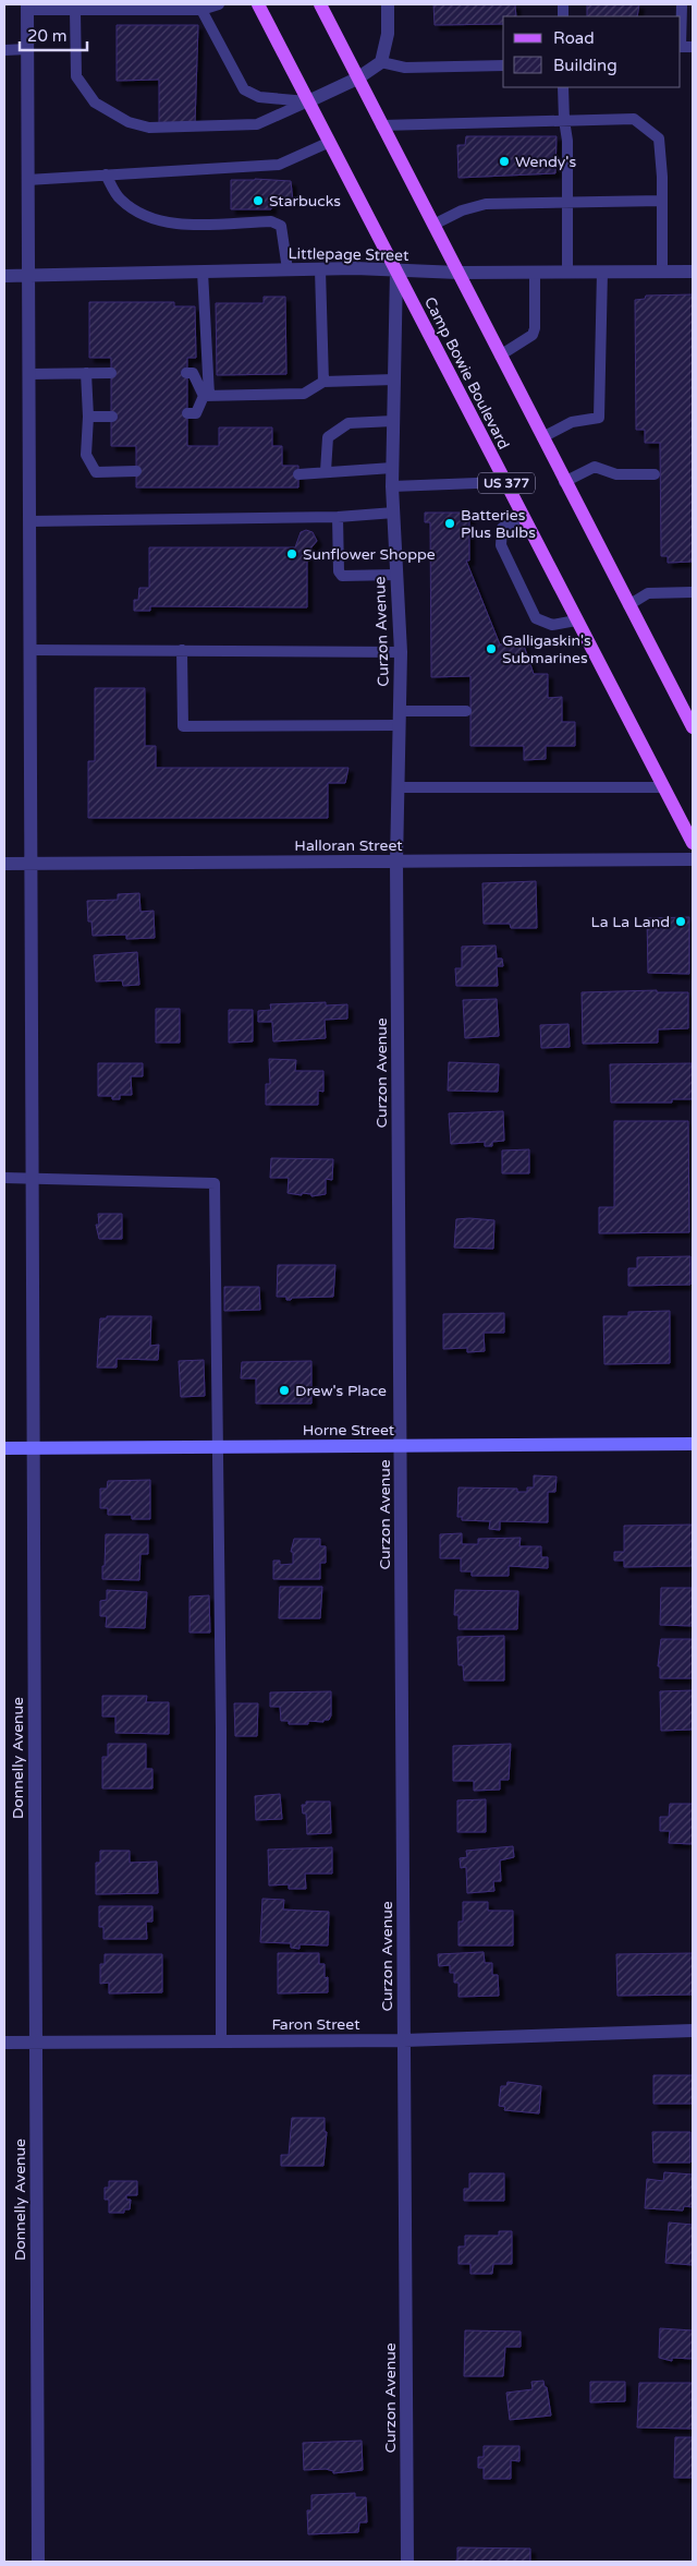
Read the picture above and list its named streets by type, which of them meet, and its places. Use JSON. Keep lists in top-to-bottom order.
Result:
{
  "streets": {
    "main road": ["Camp Bowie Boulevard", "US 377"],
    "street": [
      "Littlepage Street",
      "Curzon Avenue",
      "Halloran Street",
      "Horne Street",
      "Donnelly Avenue",
      "Faron Street"
    ]
  },
  "crossings": [
    ["Littlepage Street", "Camp Bowie Boulevard"],
    ["Littlepage Street", "US 377"],
    ["Littlepage Street", "Curzon Avenue"],
    ["Littlepage Street", "Donnelly Avenue"],
    ["Camp Bowie Boulevard", "Curzon Avenue"],
    ["Curzon Avenue", "Halloran Street"],
    ["Curzon Avenue", "Horne Street"],
    ["Curzon Avenue", "Faron Street"],
    ["Halloran Street", "Donnelly Avenue"],
    ["Horne Street", "Donnelly Avenue"],
    ["Donnelly Avenue", "Faron Street"]
  ],
  "places": [
    "Wendy's",
    "Starbucks",
    "Batteries Plus Bulbs",
    "Sunflower Shoppe",
    "Galligaskin's Submarines",
    "La La Land",
    "Drew's Place"
  ],
  "legend": ["Road", "Building"],
  "scale_bar": "20 m"
}
